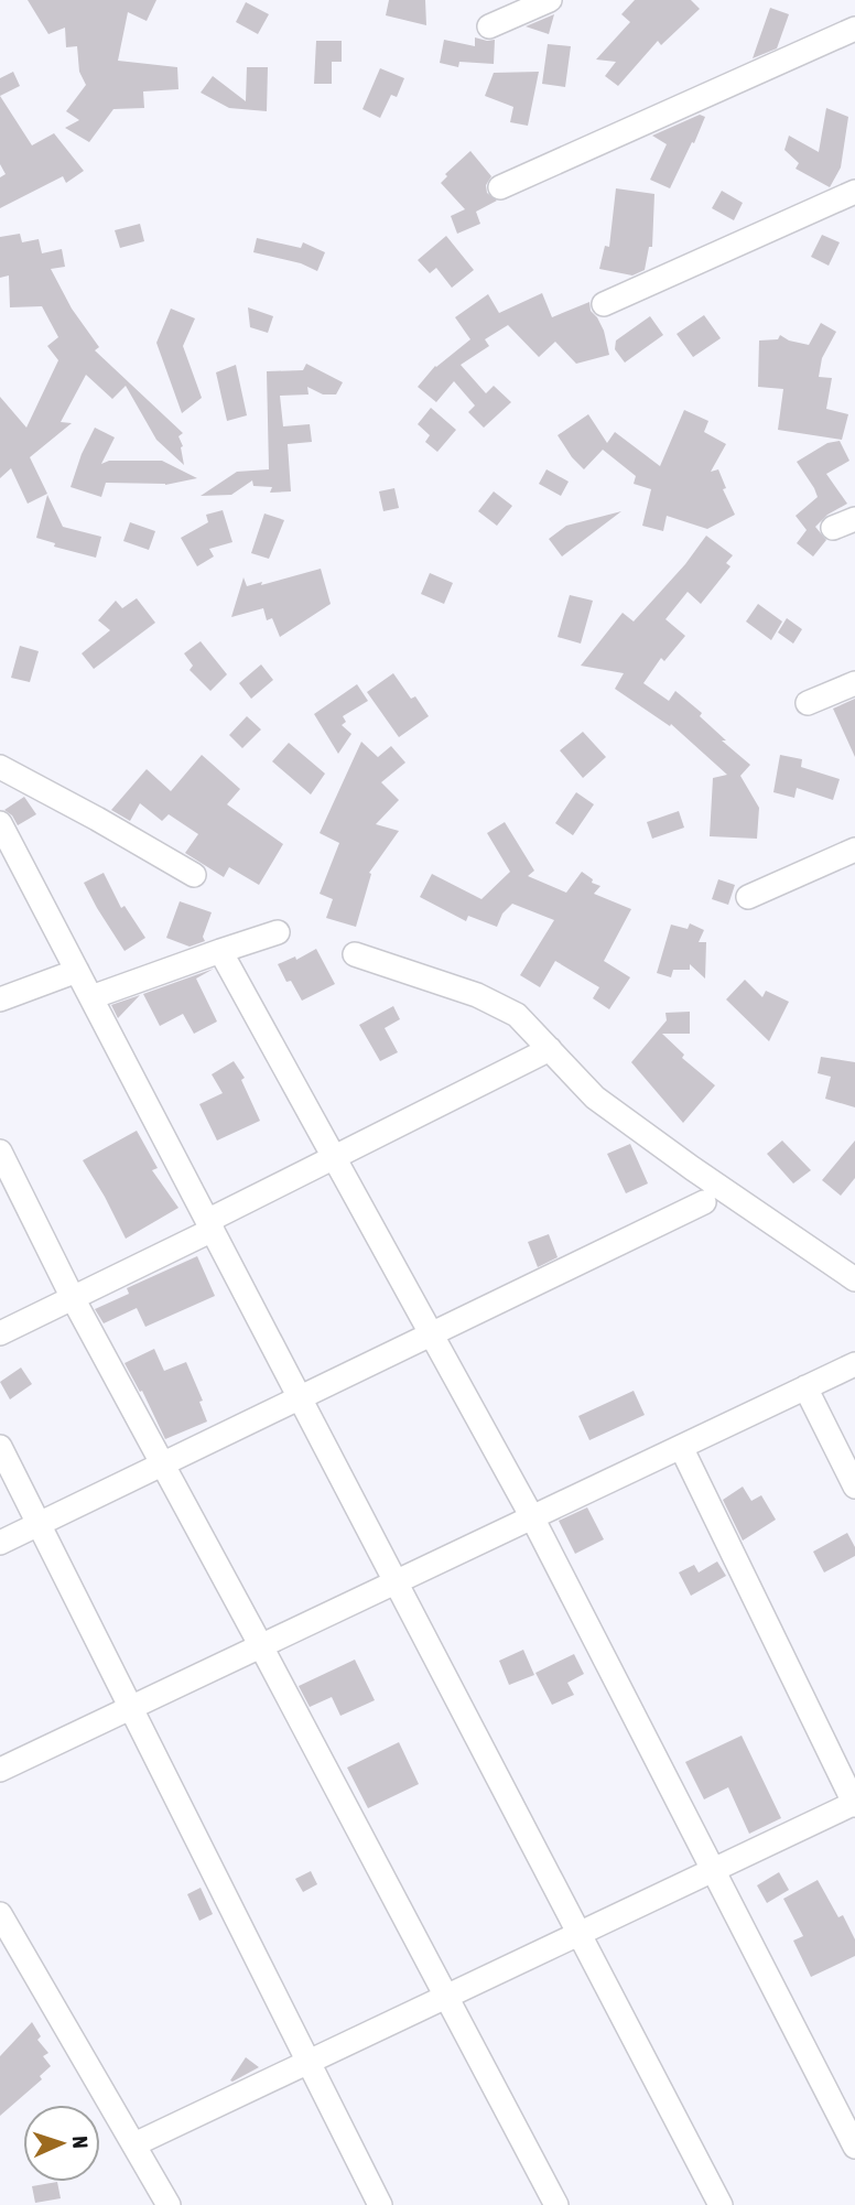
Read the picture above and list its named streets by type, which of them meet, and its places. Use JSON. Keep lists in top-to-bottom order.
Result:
{
  "north": "right"
}
